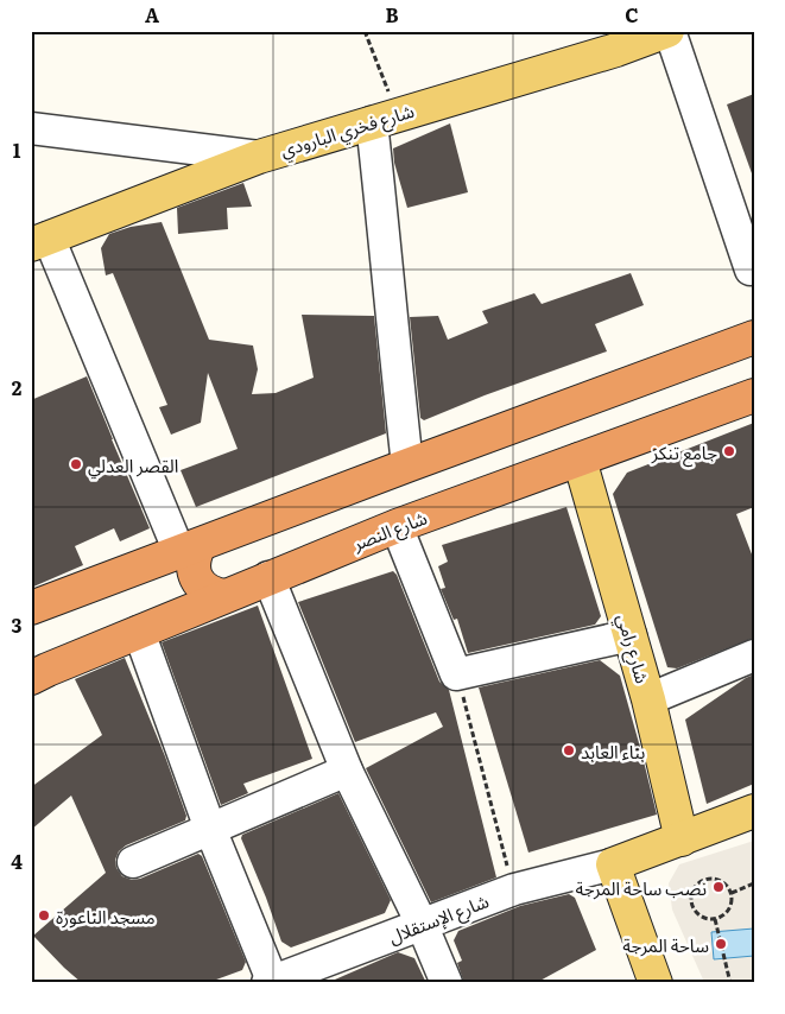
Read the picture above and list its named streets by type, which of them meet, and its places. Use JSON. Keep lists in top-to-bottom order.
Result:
{
  "streets": {
    "highway": ["شارع النصر"],
    "main road": ["شارع فخري البارودي", "شارع رامي"],
    "street": ["شارع الإستقلال"]
  },
  "crossings": [
    ["شارع النصر", "شارع رامي"]
  ],
  "places": [
    "جامع تنكز",
    "القصر العدلي",
    "بناء العابد",
    "نصب ساحة المرجة",
    "مسجد الناعورة",
    "ساحة المرجة"
  ],
  "grid": {
    "columns": ["A", "B", "C"],
    "rows": [
      "1",
      "2",
      "3",
      "4"
    ]
  }
}
